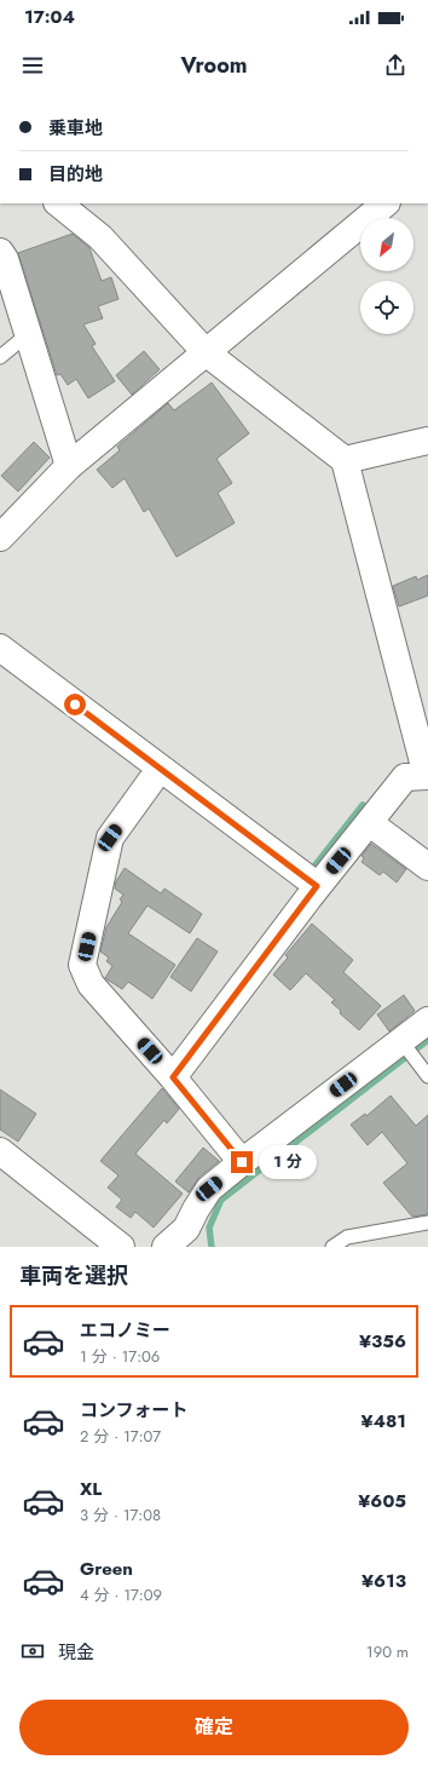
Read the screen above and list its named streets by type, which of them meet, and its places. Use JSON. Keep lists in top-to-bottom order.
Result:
{
  "north": "bottom left",
  "page": {
    "status": "17:04",
    "header": "Vroom",
    "banner": ["乗車地", "目的地"],
    "bubble": "1 分",
    "heading": "車両を選択",
    "list": [
      {
        "name": "エコノミー",
        "note": "1 分 · 17:06",
        "value": "¥356"
      },
      {
        "name": "コンフォート",
        "note": "2 分 · 17:07",
        "value": "¥481"
      },
      {
        "name": "XL",
        "note": "3 分 · 17:08",
        "value": "¥605"
      },
      {
        "name": "Green",
        "note": "4 分 · 17:09",
        "value": "¥613"
      }
    ],
    "pay": ["現金", "190 m"],
    "buttons": "確定"
  }
}
